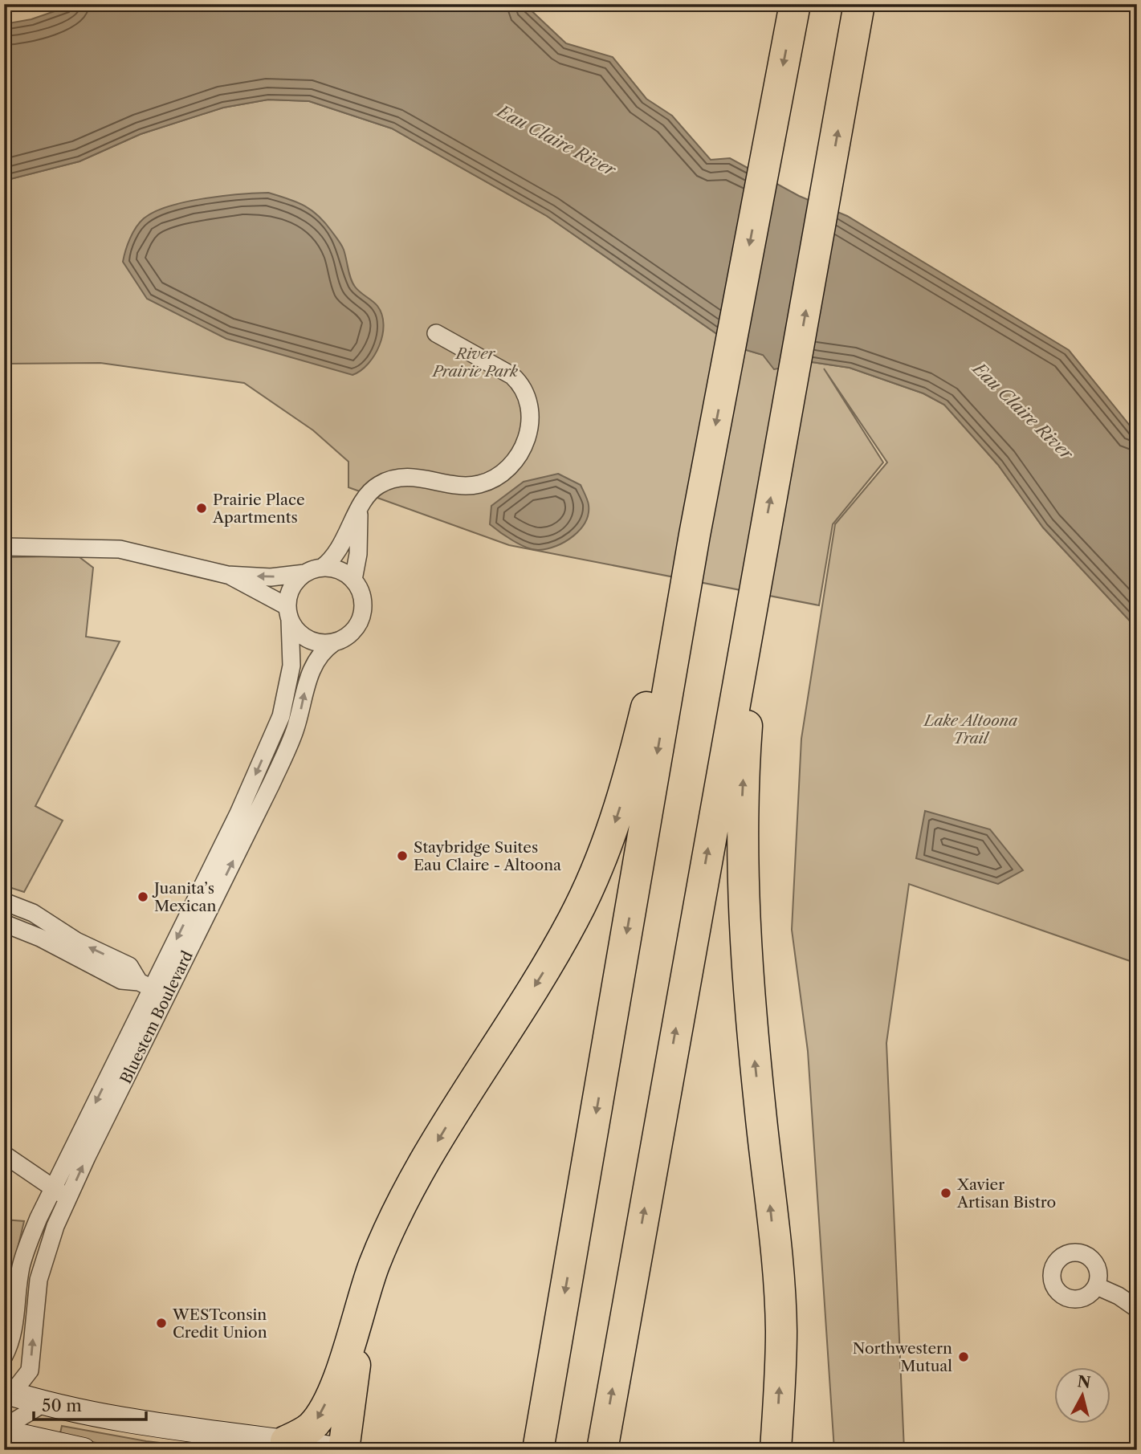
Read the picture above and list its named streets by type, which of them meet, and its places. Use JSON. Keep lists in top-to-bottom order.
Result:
{
  "streets": {
    "street": ["Bluestem Boulevard"]
  },
  "water": ["Eau Claire River"],
  "parks": ["River Prairie Park", "Lake Altoona Trail"],
  "places": [
    "Prairie Place Apartments",
    "Staybridge Suites Eau Claire - Altoona",
    "Juanita’s Mexican",
    "Xavier Artisan Bistro",
    "WESTconsin Credit Union",
    "Northwestern Mutual"
  ],
  "scale_bar": "50 m",
  "north": "top"
}
